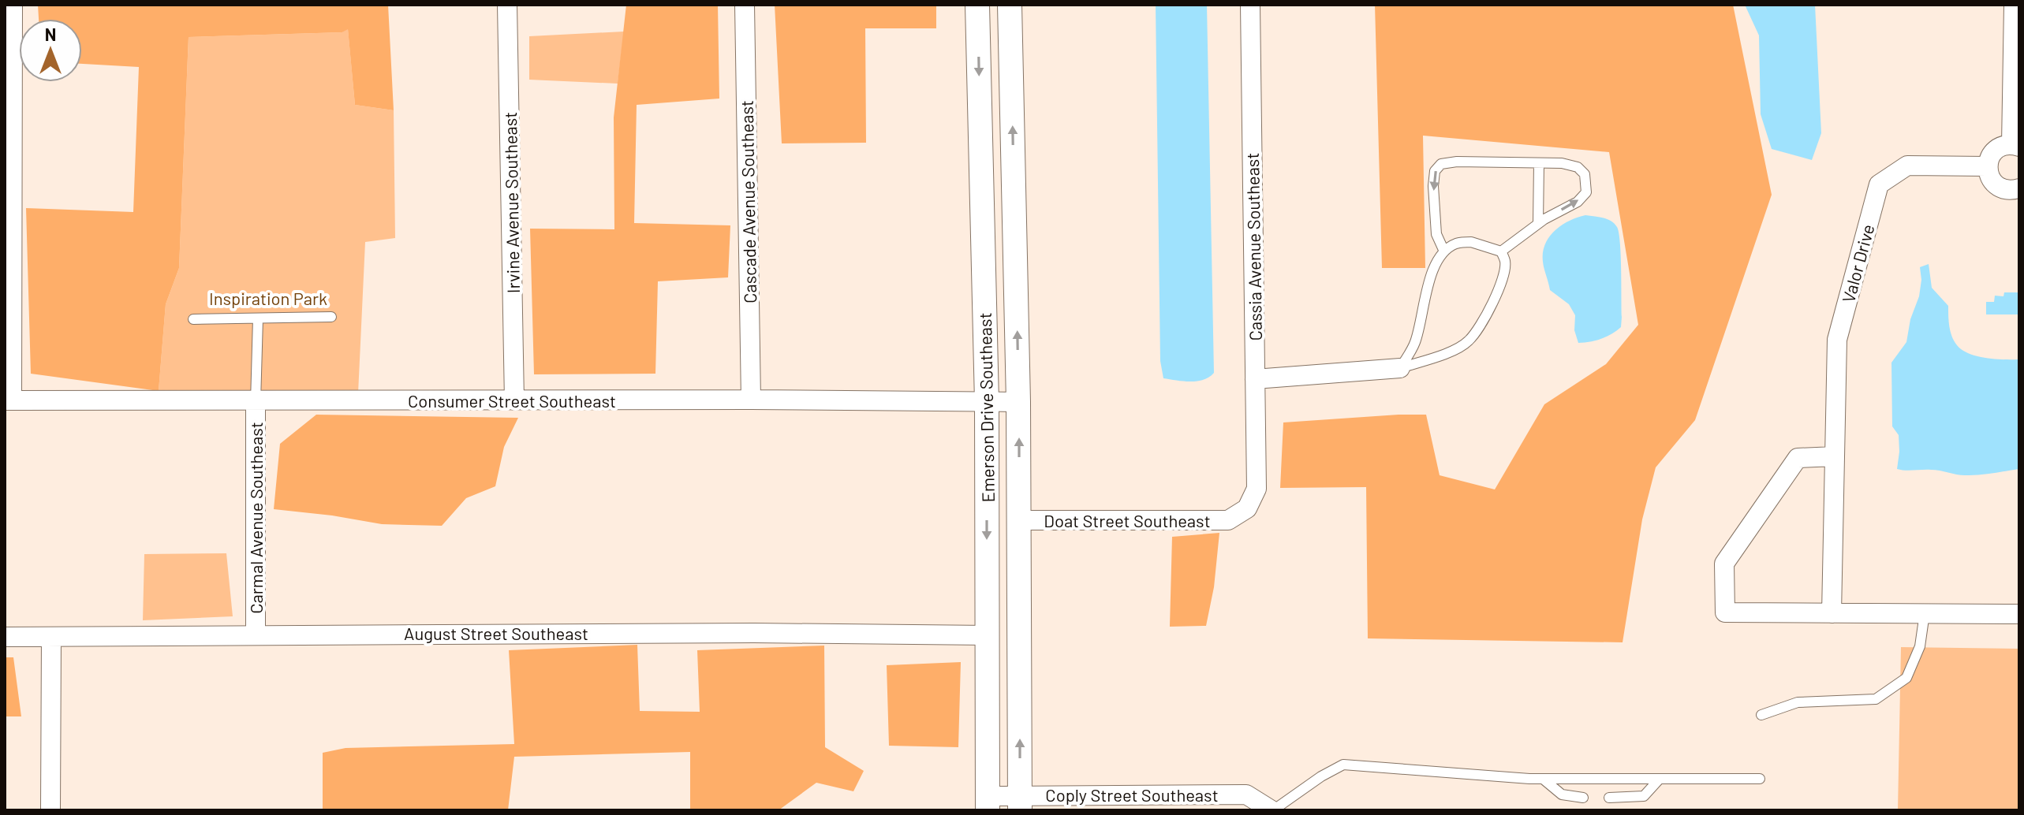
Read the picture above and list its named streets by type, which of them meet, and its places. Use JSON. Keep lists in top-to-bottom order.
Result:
{
  "streets": {
    "street": [
      "Cascade Avenue Southeast",
      "Irvine Avenue Southeast",
      "Cassia Avenue Southeast",
      "Valor Drive",
      "Consumer Street Southeast",
      "Emerson Drive Southeast",
      "Carmal Avenue Southeast",
      "Doat Street Southeast",
      "August Street Southeast",
      "Coply Street Southeast"
    ]
  },
  "crossings": [
    ["Cascade Avenue Southeast", "Consumer Street Southeast"],
    ["Irvine Avenue Southeast", "Consumer Street Southeast"],
    ["Cassia Avenue Southeast", "Doat Street Southeast"],
    ["Consumer Street Southeast", "Emerson Drive Southeast"],
    ["Consumer Street Southeast", "Carmal Avenue Southeast"],
    ["Emerson Drive Southeast", "Doat Street Southeast"],
    ["Emerson Drive Southeast", "August Street Southeast"],
    ["Emerson Drive Southeast", "Coply Street Southeast"],
    ["Carmal Avenue Southeast", "August Street Southeast"]
  ],
  "parks": ["Inspiration Park"],
  "north": "top"
}
